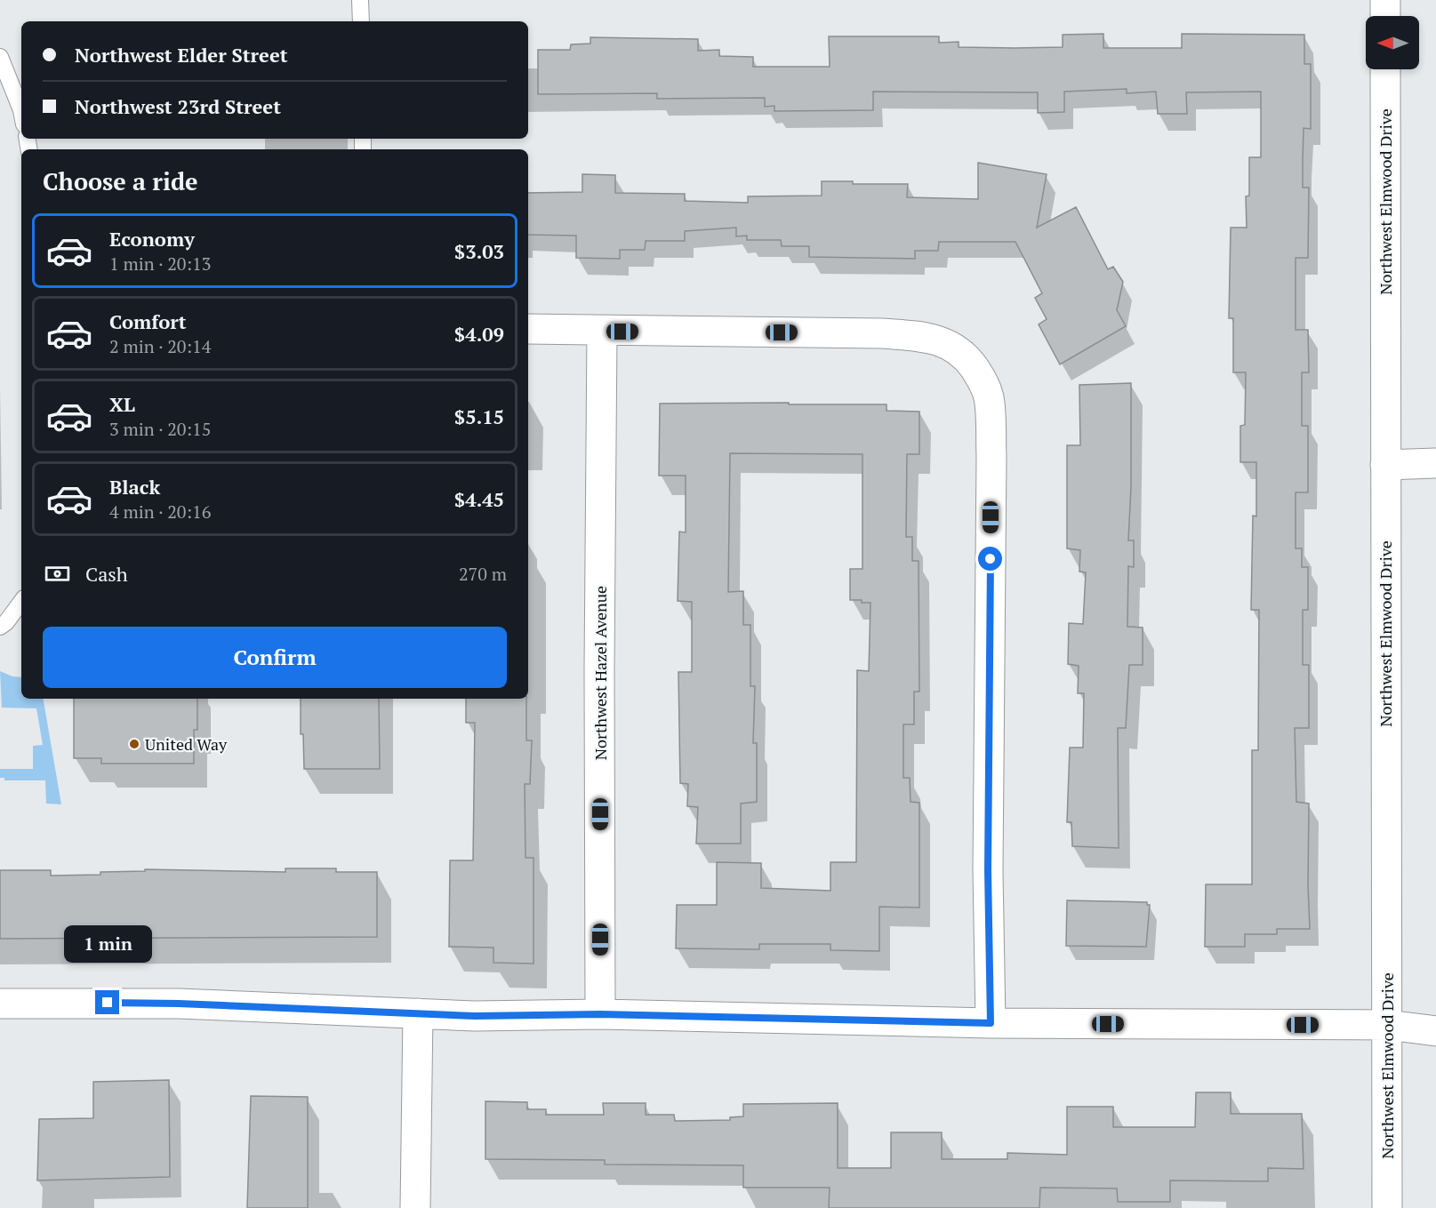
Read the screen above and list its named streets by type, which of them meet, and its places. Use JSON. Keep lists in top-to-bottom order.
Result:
{
  "streets": {
    "street": ["Northwest Elmwood Drive", "Northwest Hazel Avenue"]
  },
  "places": ["United Way"],
  "north": "left",
  "page": {
    "banner": ["Northwest Elder Street", "Northwest 23rd Street"],
    "heading": "Choose a ride",
    "list": [
      {
        "name": "Economy",
        "note": "1 min · 20:13",
        "value": "$3.03"
      },
      {
        "name": "Comfort",
        "note": "2 min · 20:14",
        "value": "$4.09"
      },
      {
        "name": "XL",
        "note": "3 min · 20:15",
        "value": "$5.15"
      },
      {
        "name": "Black",
        "note": "4 min · 20:16",
        "value": "$4.45"
      }
    ],
    "pay": ["Cash", "270 m"],
    "buttons": "Confirm",
    "bubble": "1 min"
  }
}
